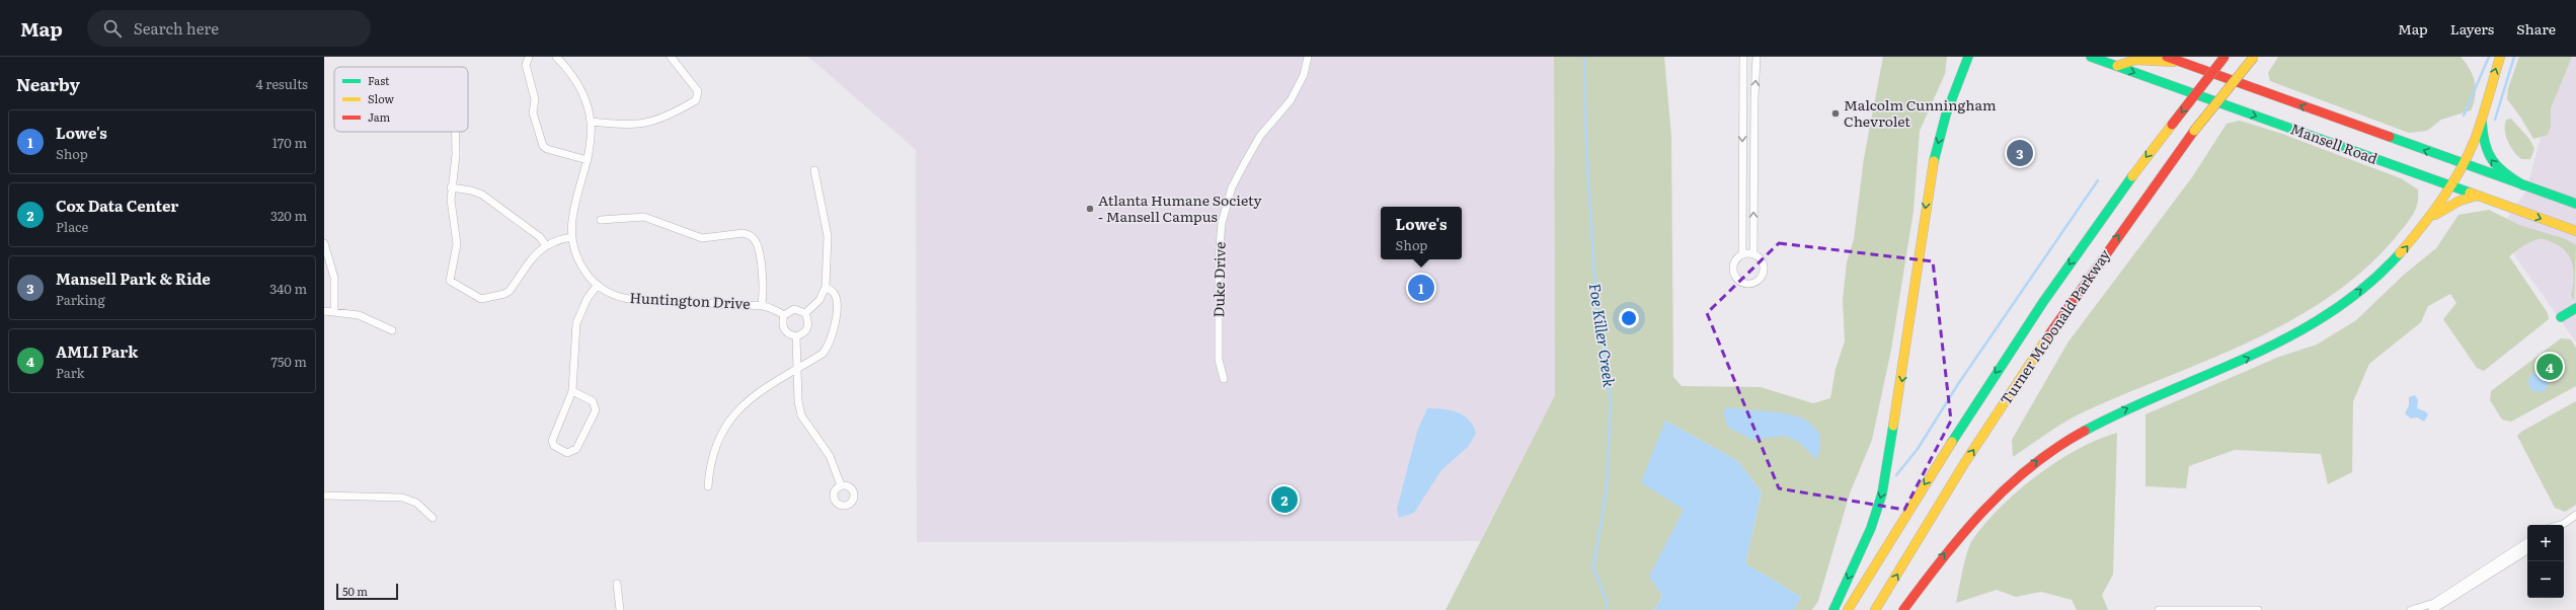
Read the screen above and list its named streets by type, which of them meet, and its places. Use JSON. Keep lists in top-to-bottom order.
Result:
{
  "streets": {
    "main road": ["Mansell Road", "Turner McDonald Parkway"],
    "street": ["Duke Drive", "Huntington Drive"]
  },
  "water": ["Foe Killer Creek"],
  "places": ["Malcolm Cunningham Chevrolet", "Atlanta Humane Society - Mansell Campus"],
  "legend": ["Fast", "Slow", "Jam"],
  "scale_bar": "50 m",
  "page": {
    "header": "Map",
    "search": "Search here",
    "nav": ["Map", "Layers", "Share"],
    "heading": ["Nearby", "4 results"],
    "list": [
      {
        "mark": "1",
        "name": "Lowe's",
        "note": "Shop",
        "value": "170 m"
      },
      {
        "mark": "2",
        "name": "Cox Data Center",
        "note": "Place",
        "value": "320 m"
      },
      {
        "mark": "3",
        "name": "Mansell Park & Ride",
        "note": "Parking",
        "value": "340 m"
      },
      {
        "mark": "4",
        "name": "AMLI Park",
        "note": "Park",
        "value": "750 m"
      }
    ],
    "pins": [
      "3",
      "1",
      "4",
      "2"
    ],
    "popup": ["Lowe's", "Shop"],
    "map_buttons": ["+", "−"],
    "scale": "50 m"
  }
}
